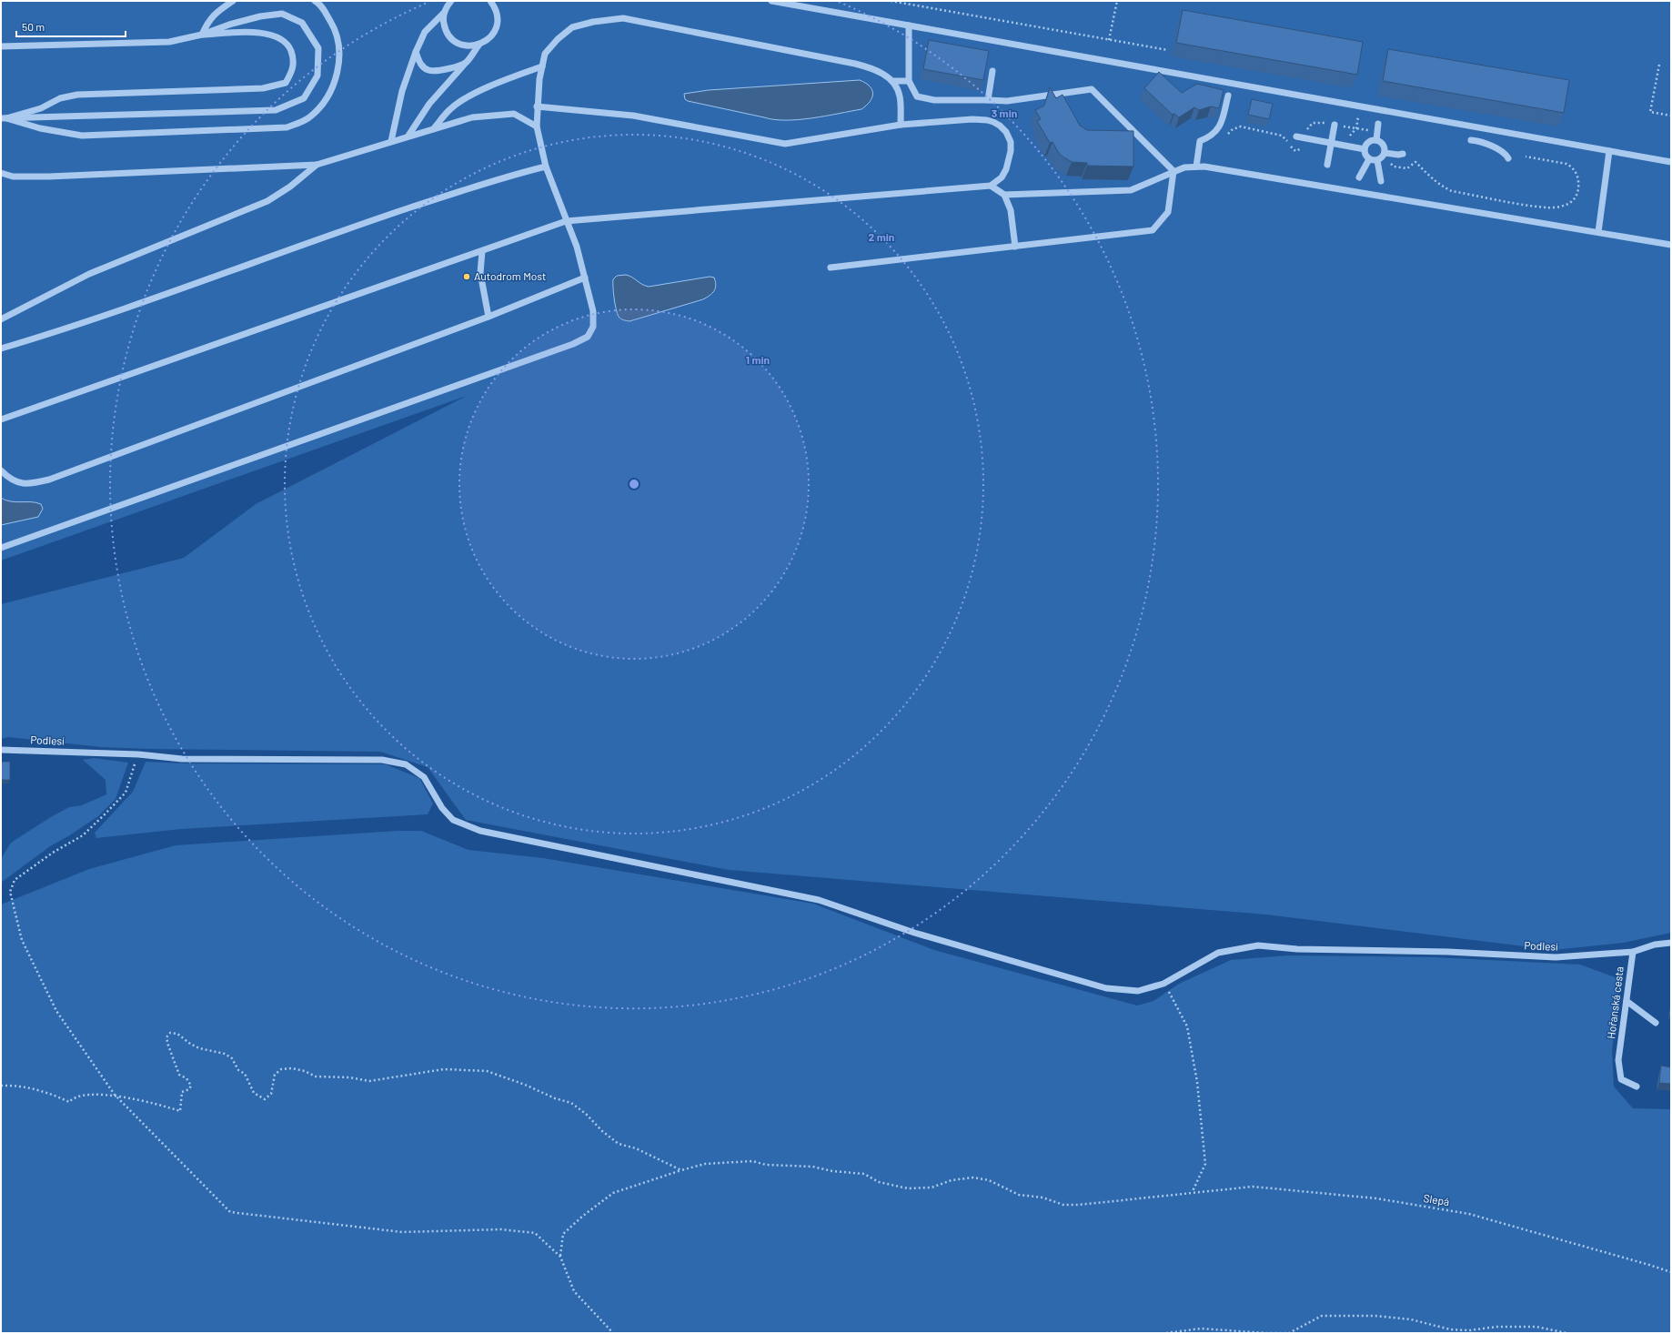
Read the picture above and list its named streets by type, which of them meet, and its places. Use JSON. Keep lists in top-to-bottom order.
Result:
{
  "streets": {
    "street": ["Podlesí", "Hořanská cesta"],
    "path": ["Slepá"]
  },
  "crossings": [
    ["Podlesí", "Hořanská cesta"]
  ],
  "places": ["Autodrom Most"],
  "scale_bar": "50 m",
  "rings": ["3 min", "2 min", "1 min"]
}
